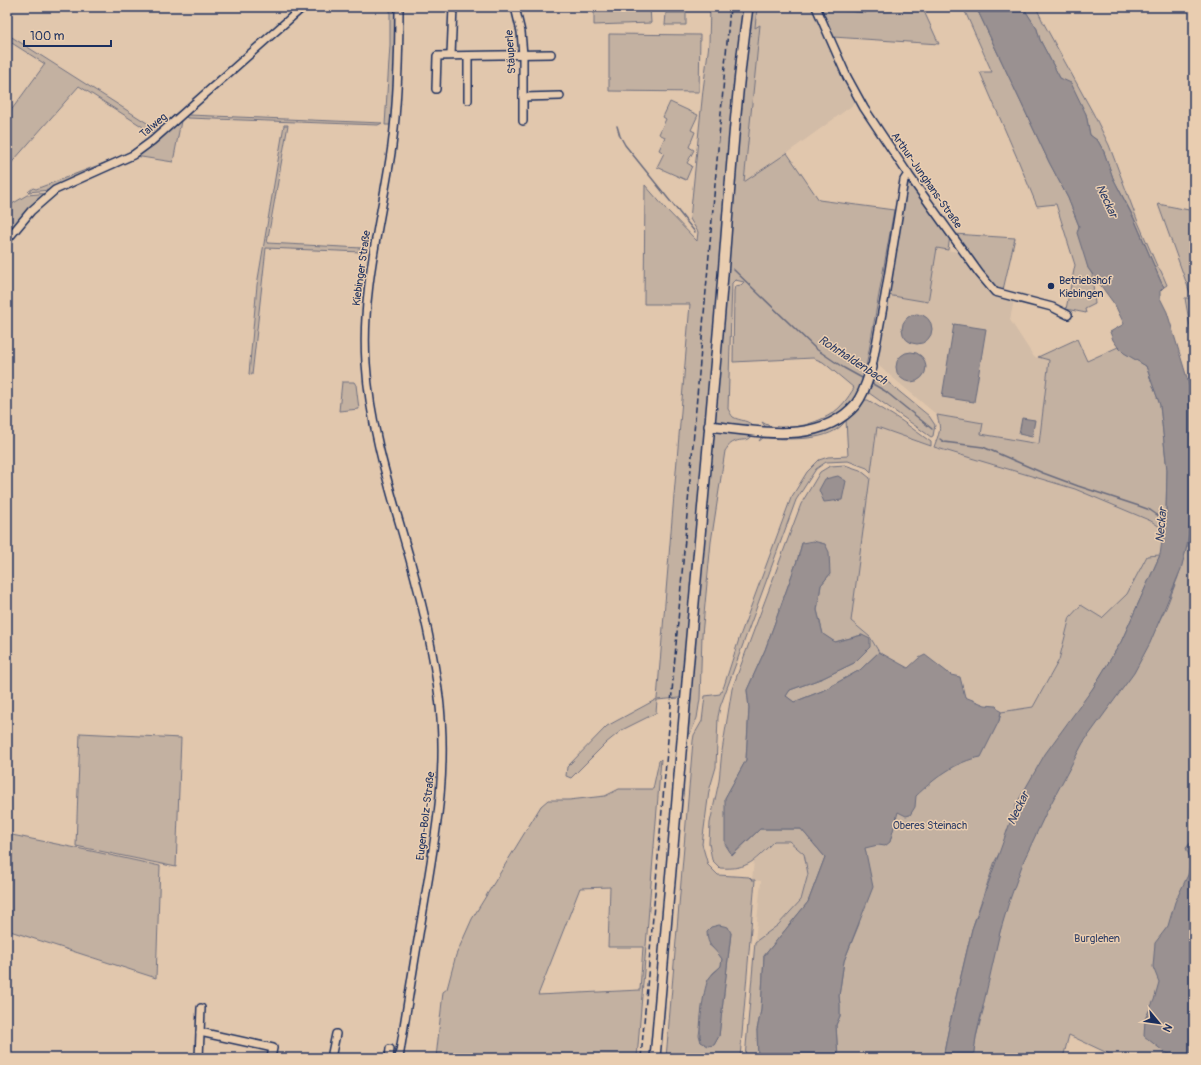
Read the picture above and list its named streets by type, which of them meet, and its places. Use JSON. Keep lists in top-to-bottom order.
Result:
{
  "streets": {
    "street": [
      "Stäuperle",
      "Talweg",
      "Arthur-Junghans-Straße",
      "Kiebinger Straße",
      "Eugen-Bolz-Straße"
    ]
  },
  "crossings": [
    ["Kiebinger Straße", "Eugen-Bolz-Straße"]
  ],
  "water": ["Neckar", "Rohrhaldenbach"],
  "parks": ["Oberes Steinach", "Burglehen"],
  "places": ["Betriebshof Kiebingen"],
  "scale_bar": "100 m",
  "north": "bottom right"
}
